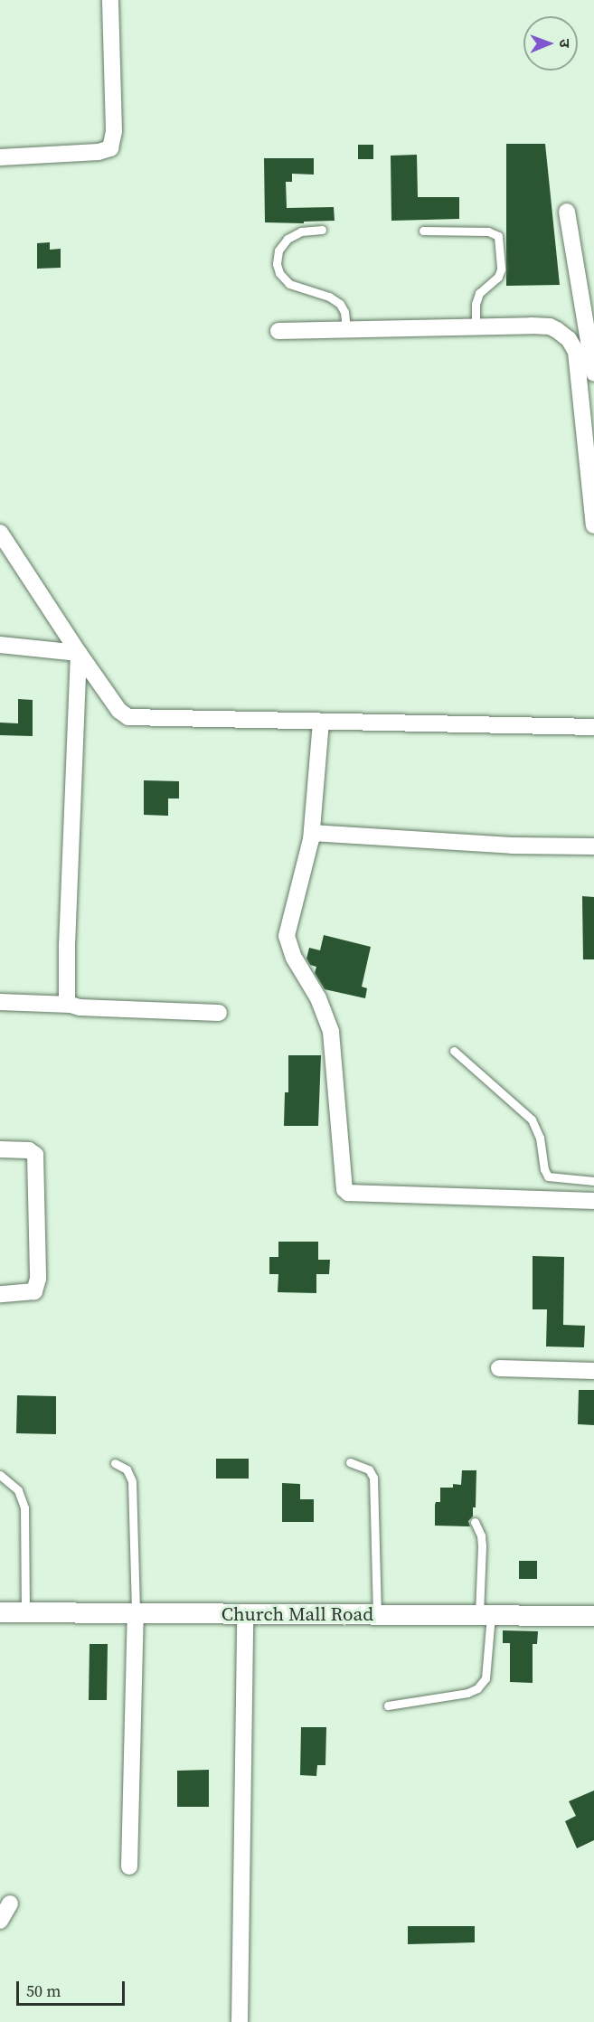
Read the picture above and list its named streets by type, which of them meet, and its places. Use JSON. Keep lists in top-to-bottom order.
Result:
{
  "streets": {
    "street": ["Church Mall Road"]
  },
  "scale_bar": "50 m",
  "north": "right"
}
